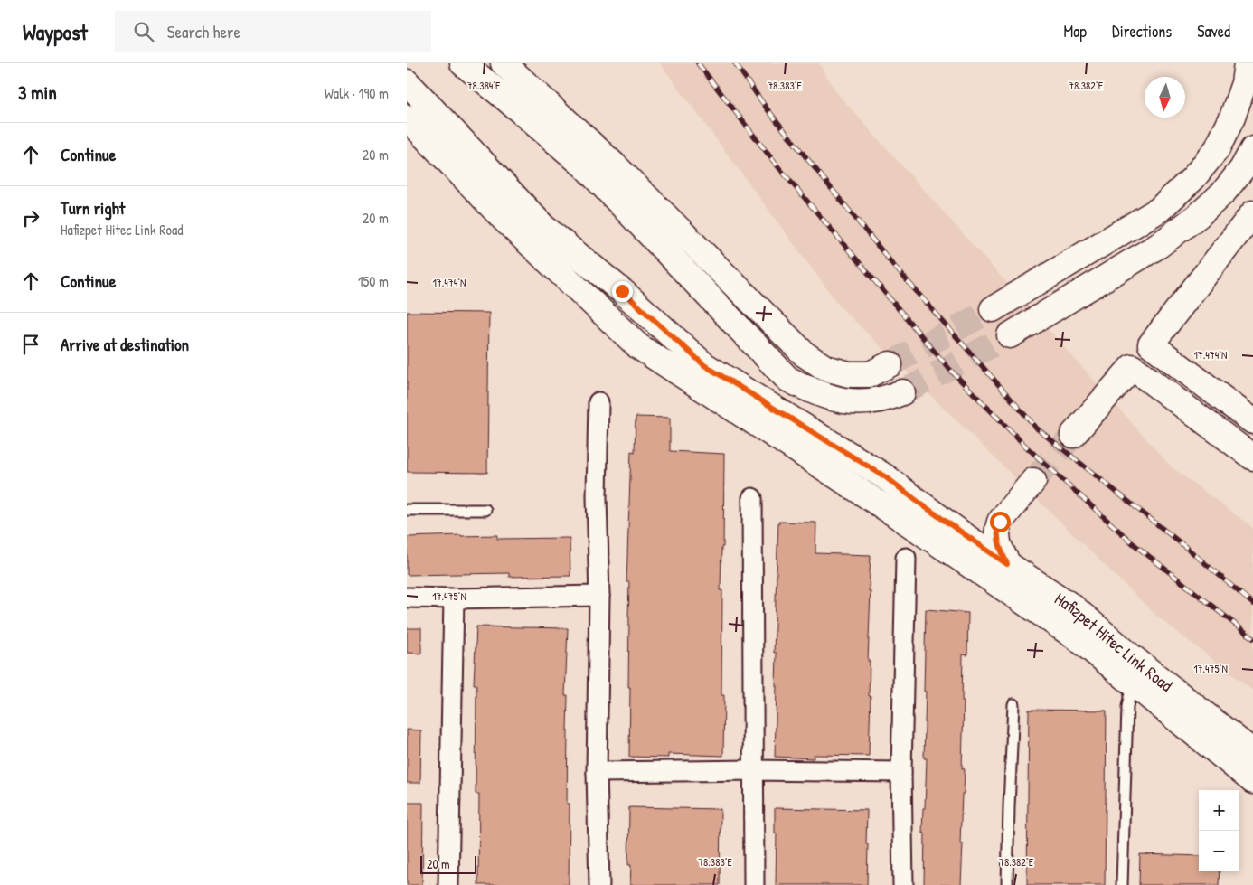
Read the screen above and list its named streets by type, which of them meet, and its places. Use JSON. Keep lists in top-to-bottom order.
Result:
{
  "streets": {
    "main road": ["Hafizpet Hitec Link Road"]
  },
  "scale_bar": "20 m",
  "north": "bottom",
  "page": {
    "header": "Waypost",
    "search": "Search here",
    "nav": ["Map", "Directions", "Saved"],
    "heading": ["3 min", "Walk · 190 m"],
    "list": [
      ["Continue", "20 m"],
      ["Turn right", "Hafizpet Hitec Link Road", "20 m"],
      ["Continue", "150 m"],
      "Arrive at destination"
    ],
    "map_buttons": ["+", "−"],
    "scale": "20 m"
  },
  "coordinates": [
    "78.384°E",
    "78.383°E",
    "78.382°E",
    "17.474°N",
    "17.475°N"
  ]
}
